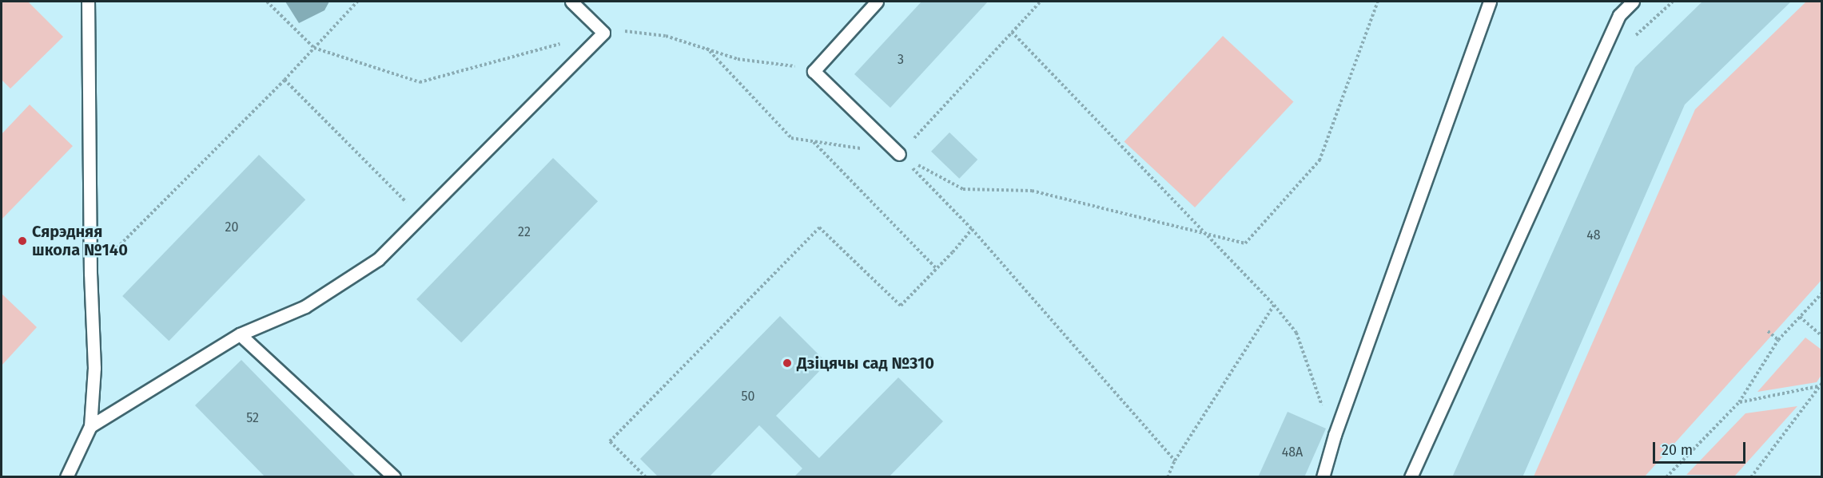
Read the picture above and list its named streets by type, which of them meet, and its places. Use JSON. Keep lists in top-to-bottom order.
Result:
{
  "places": ["Сярэдняя школа №140", "Дзіцячы сад №310"],
  "house_numbers": [
    "3",
    "20",
    "22",
    "48",
    "50",
    "52",
    "48А"
  ],
  "scale_bar": "20 m"
}
